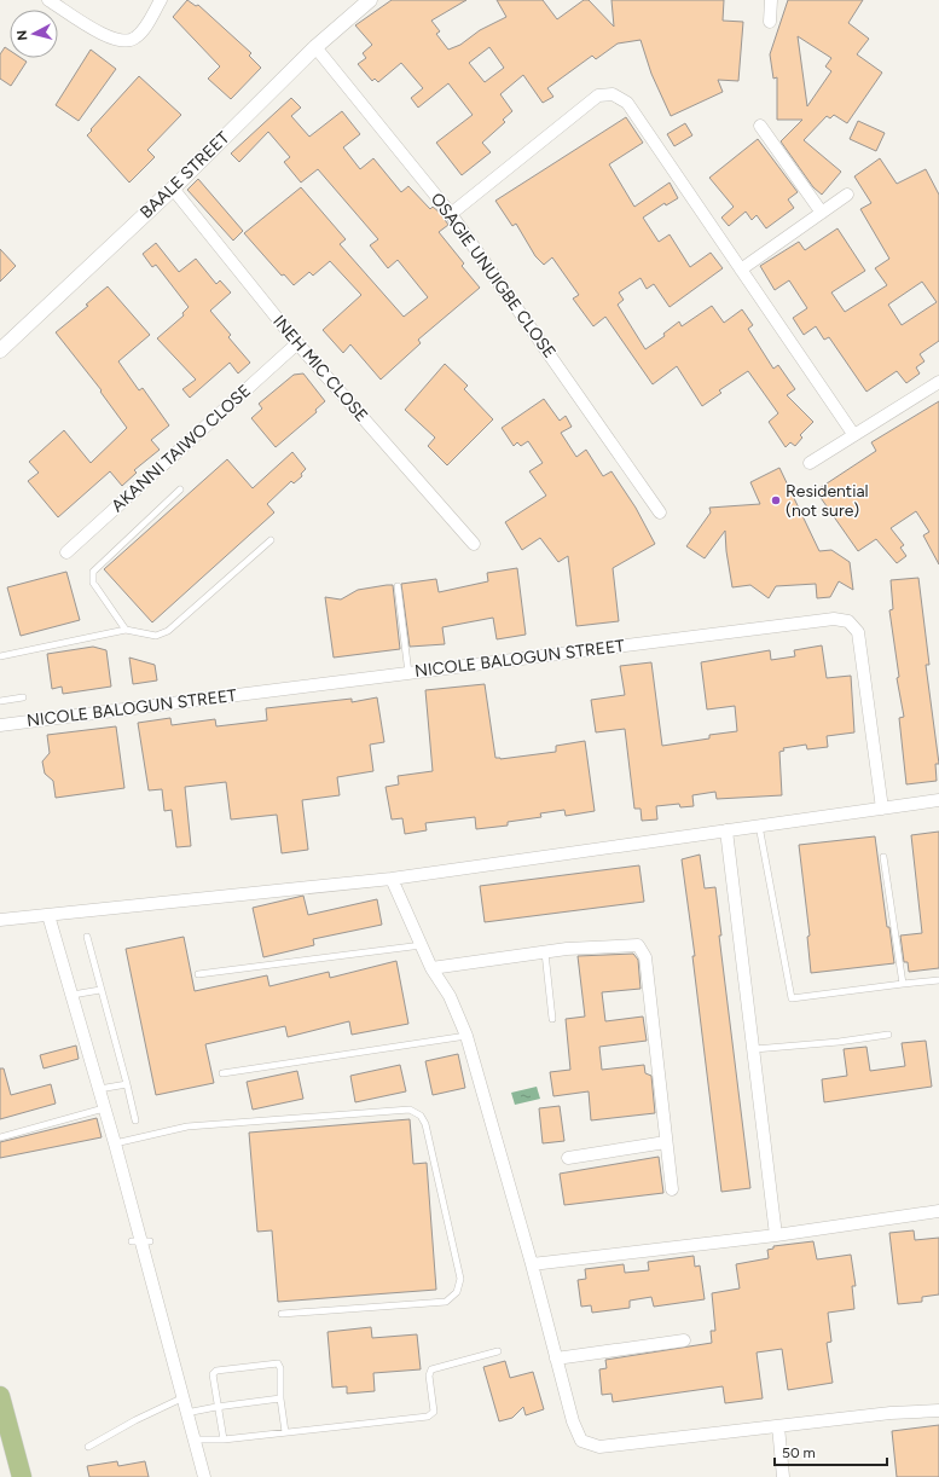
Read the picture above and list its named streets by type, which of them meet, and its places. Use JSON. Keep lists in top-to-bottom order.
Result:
{
  "streets": {
    "street": [
      "BAALE STREET",
      "OSAGIE UNUIGBE CLOSE",
      "INEH MIC CLOSE",
      "AKANNI TAIWO CLOSE",
      "NICOLE BALOGUN STREET"
    ]
  },
  "crossings": [
    ["BAALE STREET", "OSAGIE UNUIGBE CLOSE"],
    ["BAALE STREET", "INEH MIC CLOSE"],
    ["INEH MIC CLOSE", "AKANNI TAIWO CLOSE"]
  ],
  "places": ["Residential (not sure)"],
  "scale_bar": "50 m",
  "north": "left"
}
